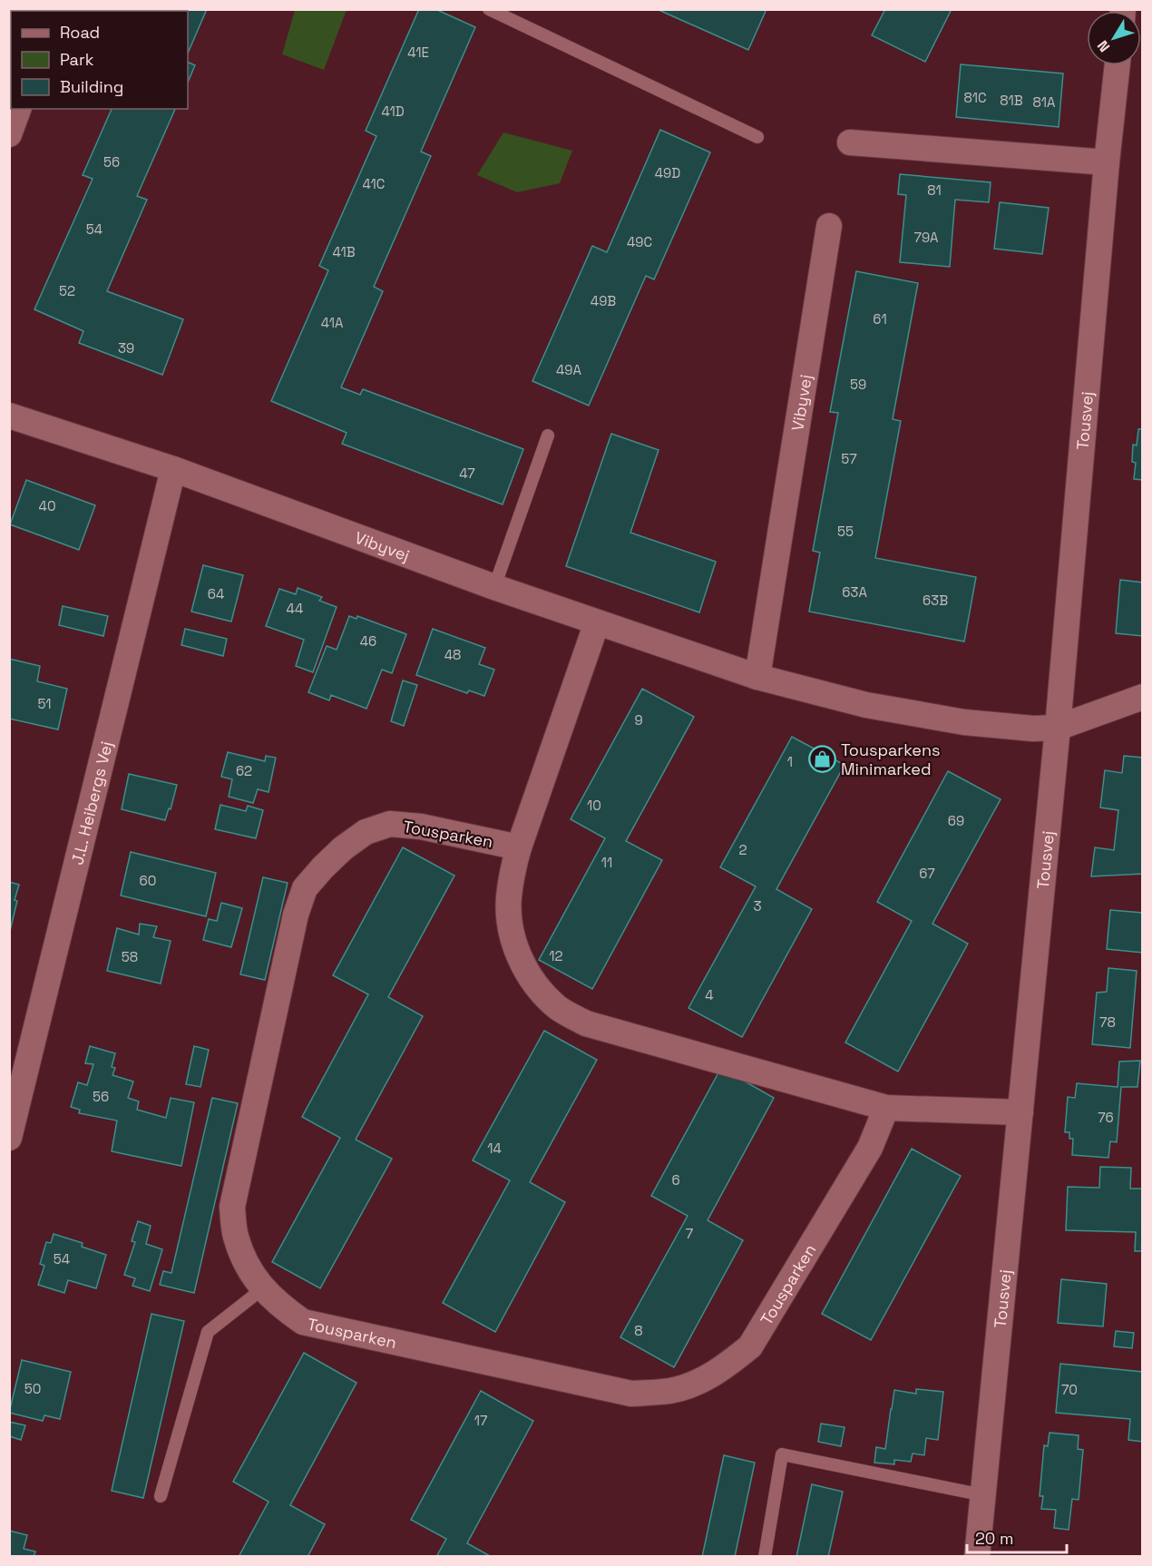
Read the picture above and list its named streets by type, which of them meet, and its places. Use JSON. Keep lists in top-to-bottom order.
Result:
{
  "streets": {
    "street": [
      "Vibyvej",
      "Tousvej",
      "J.L. Heibergs Vej",
      "Tousparken"
    ]
  },
  "crossings": [
    ["Vibyvej", "Tousvej"],
    ["Vibyvej", "J.L. Heibergs Vej"]
  ],
  "places": {
    "shop": ["Tousparkens Minimarked"]
  },
  "house_numbers": [
    "41E",
    "81C",
    "81B",
    "81A",
    "41D",
    "56",
    "49D",
    "41C",
    "81",
    "54",
    "79A",
    "49C",
    "41B",
    "52",
    "49B",
    "61",
    "41A",
    "39",
    "49A",
    "59",
    "57",
    "47",
    "40",
    "55",
    "63A",
    "64",
    "63B",
    "44",
    "46",
    "48",
    "51",
    "9",
    "1",
    "62",
    "10",
    "69",
    "2",
    "11",
    "67",
    "60",
    "3",
    "12",
    "58",
    "4",
    "78",
    "56",
    "76",
    "14",
    "6",
    "7",
    "54",
    "8",
    "50",
    "70",
    "17"
  ],
  "legend": ["Road", "Park", "Building"],
  "scale_bar": "20 m",
  "north": "bottom left"
}
